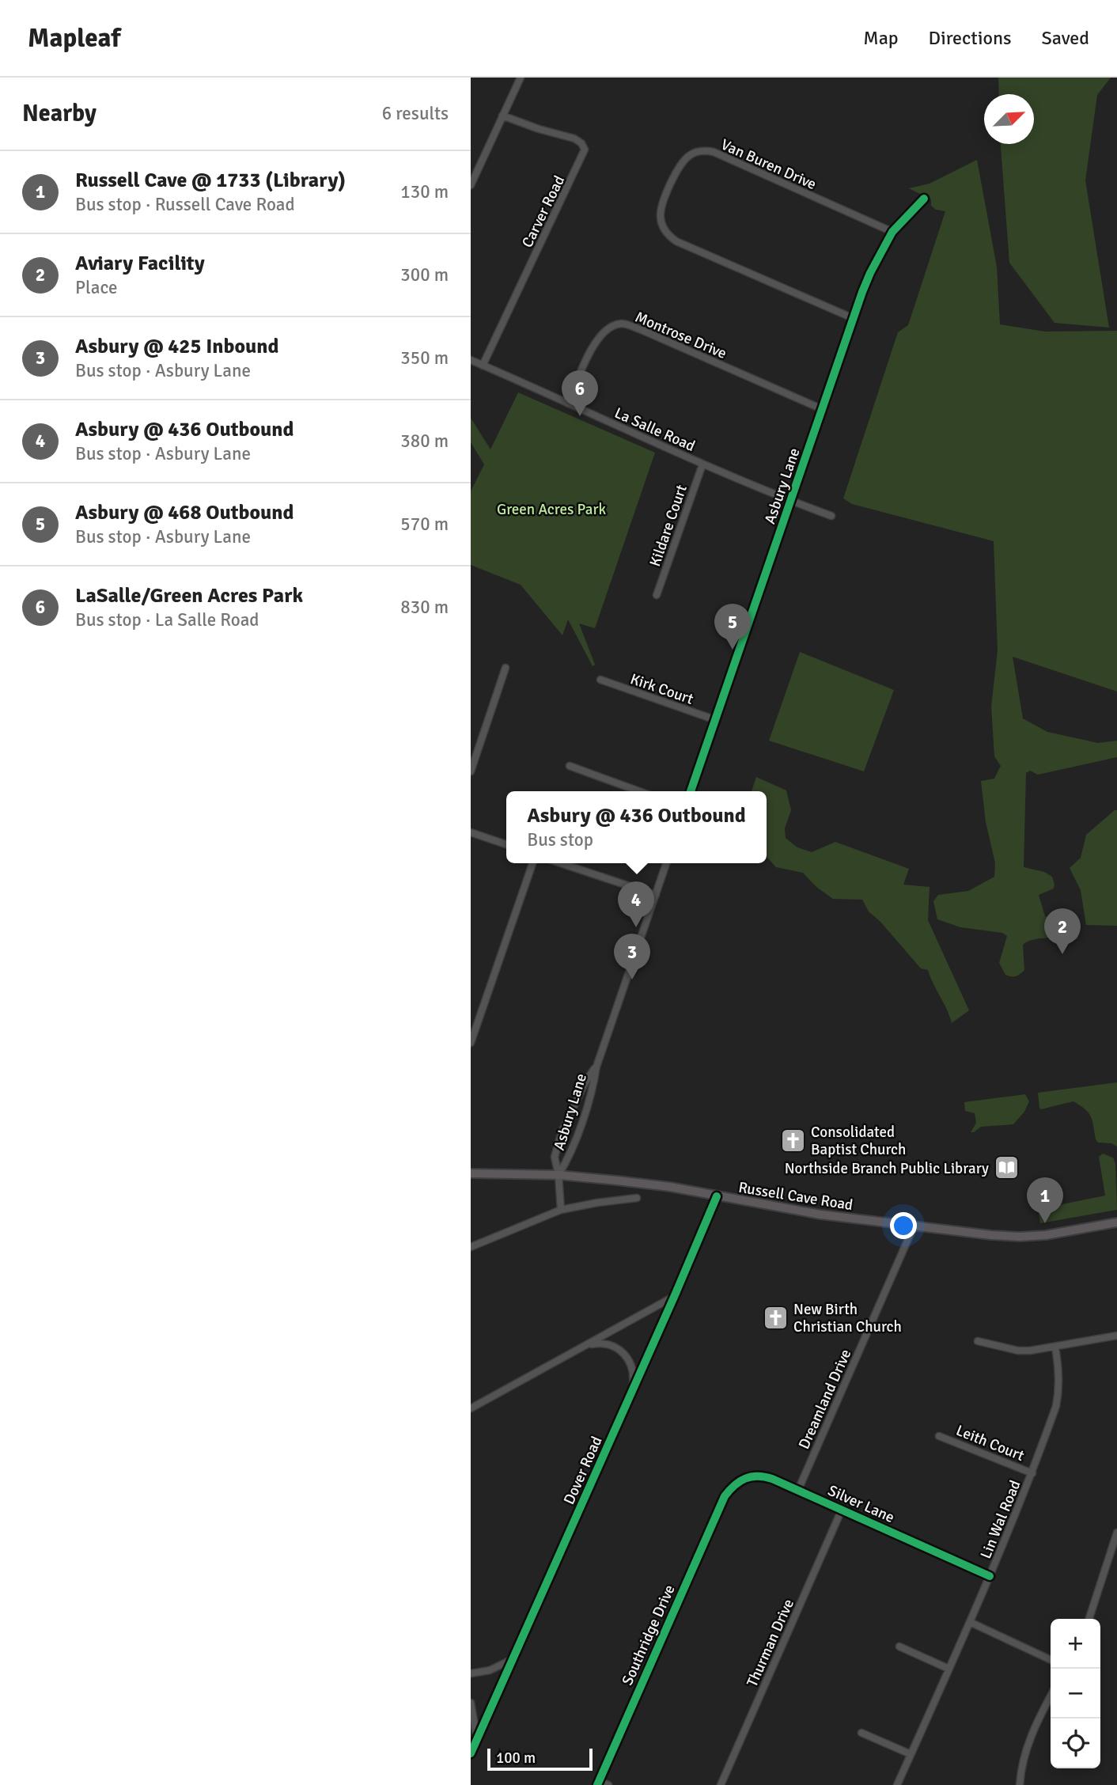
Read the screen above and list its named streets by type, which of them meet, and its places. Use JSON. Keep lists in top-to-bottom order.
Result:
{
  "streets": {
    "main road": ["Russell Cave Road"],
    "street": [
      "Van Buren Drive",
      "Carver Road",
      "Montrose Drive",
      "La Salle Road",
      "Asbury Lane",
      "Kildare Court",
      "Kirk Court",
      "Dreamland Drive",
      "Leith Court",
      "Dover Road",
      "Silver Lane",
      "Lin Wal Road",
      "Southridge Drive",
      "Thurman Drive"
    ]
  },
  "crossings": [
    ["Van Buren Drive", "Asbury Lane"],
    ["Carver Road", "La Salle Road"],
    ["Montrose Drive", "La Salle Road"],
    ["Montrose Drive", "Asbury Lane"],
    ["La Salle Road", "Asbury Lane"],
    ["La Salle Road", "Kildare Court"],
    ["Asbury Lane", "Kirk Court"],
    ["Asbury Lane", "Russell Cave Road"],
    ["Russell Cave Road", "Dreamland Drive"],
    ["Russell Cave Road", "Dover Road"],
    ["Dreamland Drive", "Silver Lane"],
    ["Leith Court", "Lin Wal Road"],
    ["Silver Lane", "Lin Wal Road"],
    ["Silver Lane", "Southridge Drive"],
    ["Silver Lane", "Thurman Drive"]
  ],
  "parks": ["Green Acres Park"],
  "places": {
    "church": ["Consolidated Baptist Church", "New Birth Christian Church"],
    "library": ["Northside Branch Public Library"]
  },
  "scale_bar": "100 m",
  "north": "top right",
  "page": {
    "header": "Mapleaf",
    "nav": ["Map", "Directions", "Saved"],
    "heading": ["Nearby", "6 results"],
    "list": [
      {
        "mark": "1",
        "name": "Russell Cave @ 1733 (Library)",
        "note": "Bus stop · Russell Cave Road",
        "value": "130 m"
      },
      {
        "mark": "2",
        "name": "Aviary Facility",
        "note": "Place",
        "value": "300 m"
      },
      {
        "mark": "3",
        "name": "Asbury @ 425 Inbound",
        "note": "Bus stop · Asbury Lane",
        "value": "350 m"
      },
      {
        "mark": "4",
        "name": "Asbury @ 436 Outbound",
        "note": "Bus stop · Asbury Lane",
        "value": "380 m"
      },
      {
        "mark": "5",
        "name": "Asbury @ 468 Outbound",
        "note": "Bus stop · Asbury Lane",
        "value": "570 m"
      },
      {
        "mark": "6",
        "name": "LaSalle/Green Acres Park",
        "note": "Bus stop · La Salle Road",
        "value": "830 m"
      }
    ],
    "pins": [
      "6",
      "5",
      "4",
      "2",
      "3",
      "1"
    ],
    "popup": ["Asbury @ 436 Outbound", "Bus stop"],
    "map_buttons": ["+", "−"],
    "scale": "100 m"
  }
}
